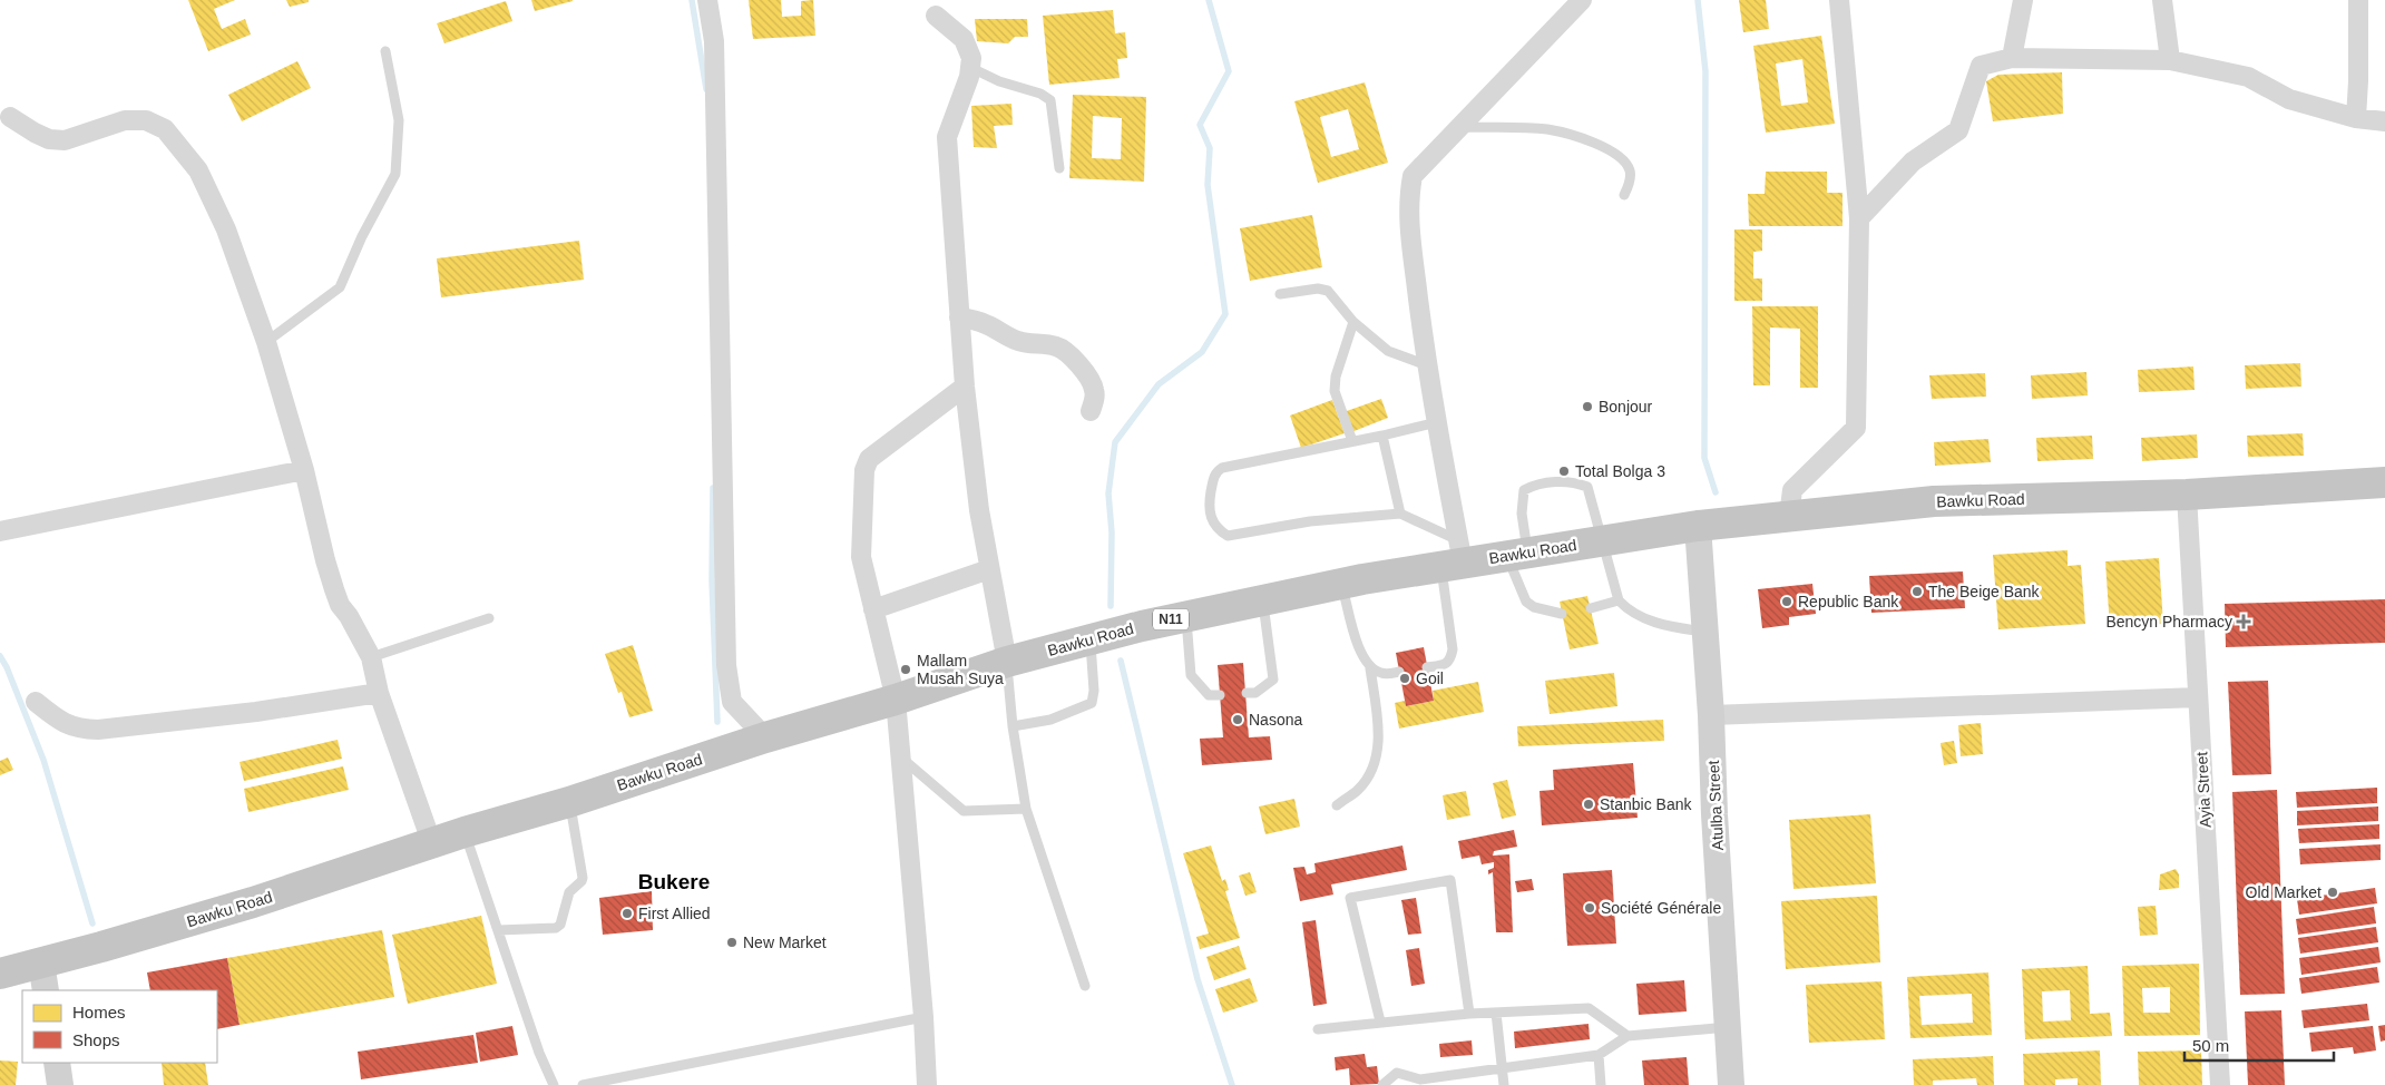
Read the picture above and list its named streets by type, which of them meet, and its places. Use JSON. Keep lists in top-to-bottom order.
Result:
{
  "streets": {
    "highway": ["Bawku Road", "N11"],
    "street": ["Ayia Street", "Atulba Street"]
  },
  "crossings": [
    ["Bawku Road", "Ayia Street"],
    ["Bawku Road", "Atulba Street"]
  ],
  "districts": ["Bukere"],
  "places": {
    "other": [
      "Bonjour",
      "Total Bolga 3",
      "The Beige Bank",
      "Republic Bank",
      "Mallam Musah Suya",
      "Goil",
      "Nasona",
      "Stanbic Bank",
      "Old Market",
      "Société Générale",
      "First Allied",
      "New Market"
    ],
    "health": ["Bencyn Pharmacy"]
  },
  "legend": ["Homes", "Shops"],
  "scale_bar": "50 m"
}
